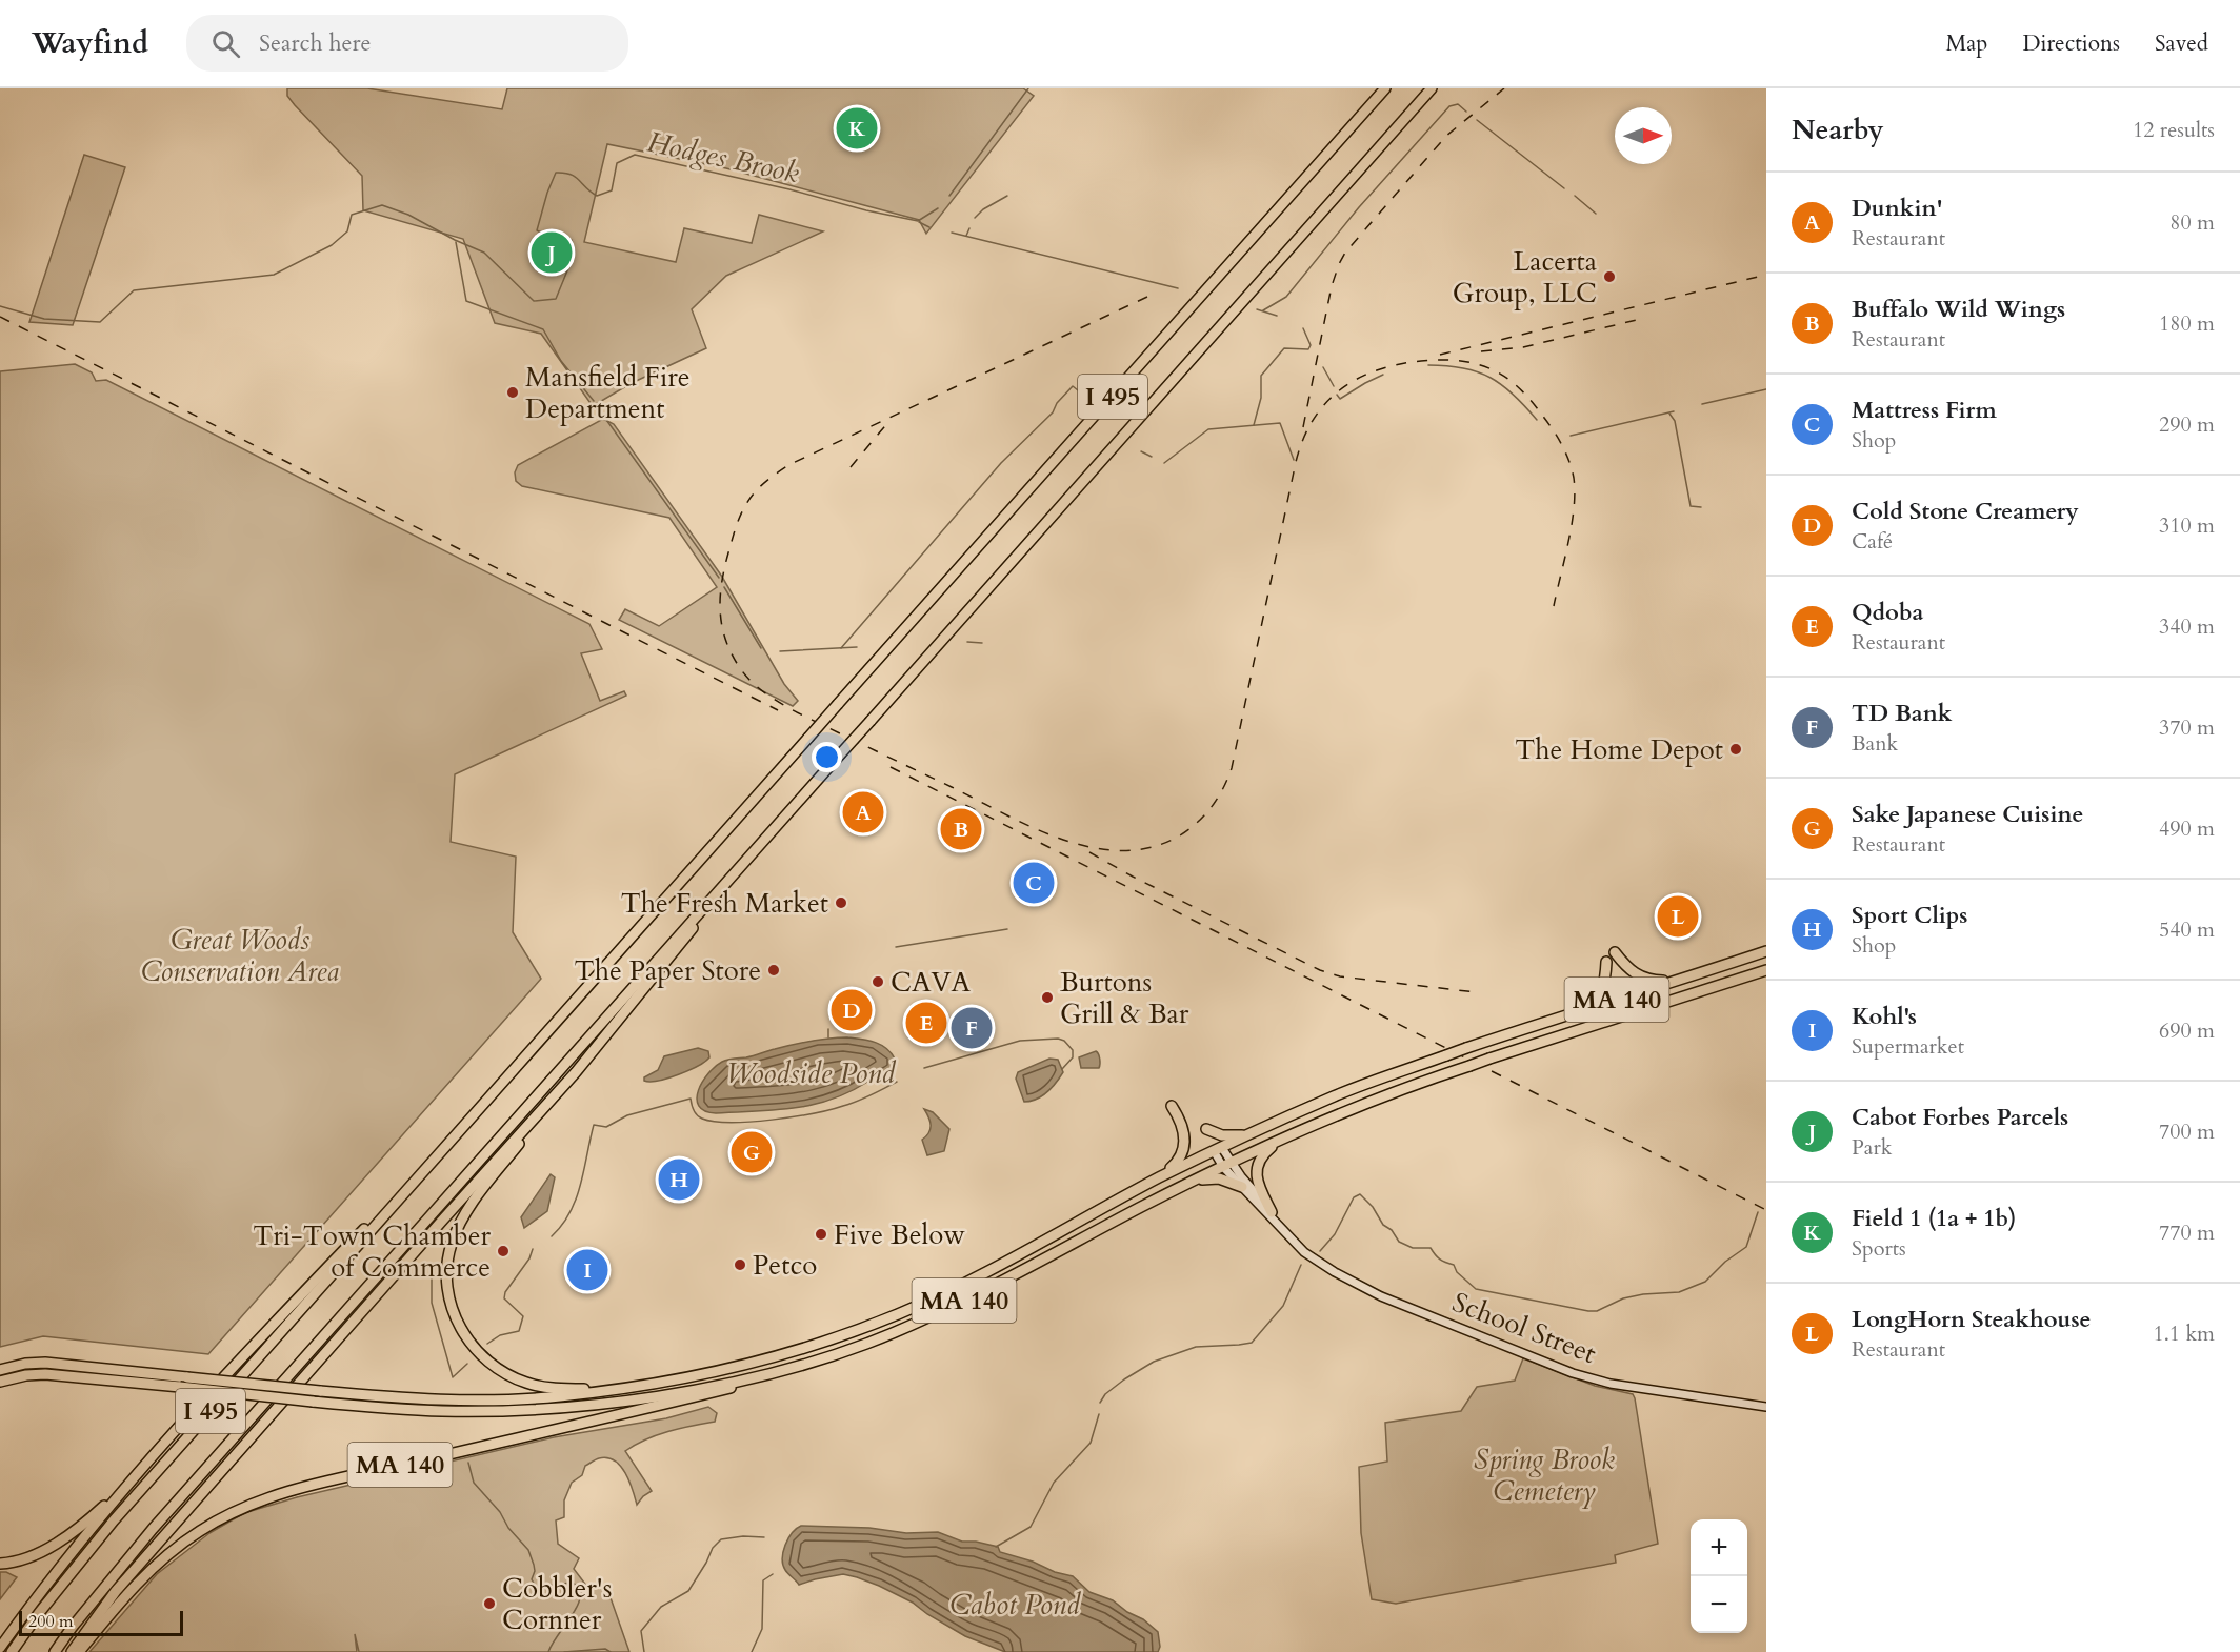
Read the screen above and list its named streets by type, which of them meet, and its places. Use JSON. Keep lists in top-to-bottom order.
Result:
{
  "streets": {
    "highway": ["I 495", "MA 140"],
    "main road": ["School Street"]
  },
  "crossings": [
    ["MA 140", "School Street"]
  ],
  "water": ["Hodges Brook", "Woodside Pond", "Cabot Pond"],
  "parks": ["Great Woods Conservation Area", "Spring Brook Cemetery"],
  "places": [
    "Lacerta Group, LLC",
    "Mansfield Fire Department",
    "The Home Depot",
    "The Fresh Market",
    "The Paper Store",
    "CAVA",
    "Burtons Grill & Bar",
    "Five Below",
    "Tri-Town Chamber of Commerce",
    "Petco",
    "Cobbler's Cornner"
  ],
  "scale_bar": "200 m",
  "north": "right",
  "page": {
    "header": "Wayfind",
    "search": "Search here",
    "nav": ["Map", "Directions", "Saved"],
    "heading": ["Nearby", "12 results"],
    "pins": [
      "K",
      "J",
      "A",
      "B",
      "C",
      "L",
      "D",
      "E",
      "F",
      "G",
      "H",
      "I"
    ],
    "list": [
      {
        "mark": "A",
        "name": "Dunkin'",
        "note": "Restaurant",
        "value": "80 m"
      },
      {
        "mark": "B",
        "name": "Buffalo Wild Wings",
        "note": "Restaurant",
        "value": "180 m"
      },
      {
        "mark": "C",
        "name": "Mattress Firm",
        "note": "Shop",
        "value": "290 m"
      },
      {
        "mark": "D",
        "name": "Cold Stone Creamery",
        "note": "Café",
        "value": "310 m"
      },
      {
        "mark": "E",
        "name": "Qdoba",
        "note": "Restaurant",
        "value": "340 m"
      },
      {
        "mark": "F",
        "name": "TD Bank",
        "note": "Bank",
        "value": "370 m"
      },
      {
        "mark": "G",
        "name": "Sake Japanese Cuisine",
        "note": "Restaurant",
        "value": "490 m"
      },
      {
        "mark": "H",
        "name": "Sport Clips",
        "note": "Shop",
        "value": "540 m"
      },
      {
        "mark": "I",
        "name": "Kohl's",
        "note": "Supermarket",
        "value": "690 m"
      },
      {
        "mark": "J",
        "name": "Cabot Forbes Parcels",
        "note": "Park",
        "value": "700 m"
      },
      {
        "mark": "K",
        "name": "Field 1 (1a + 1b)",
        "note": "Sports",
        "value": "770 m"
      },
      {
        "mark": "L",
        "name": "LongHorn Steakhouse",
        "note": "Restaurant",
        "value": "1.1 km"
      }
    ],
    "map_buttons": ["+", "−"],
    "scale": "200 m"
  }
}
